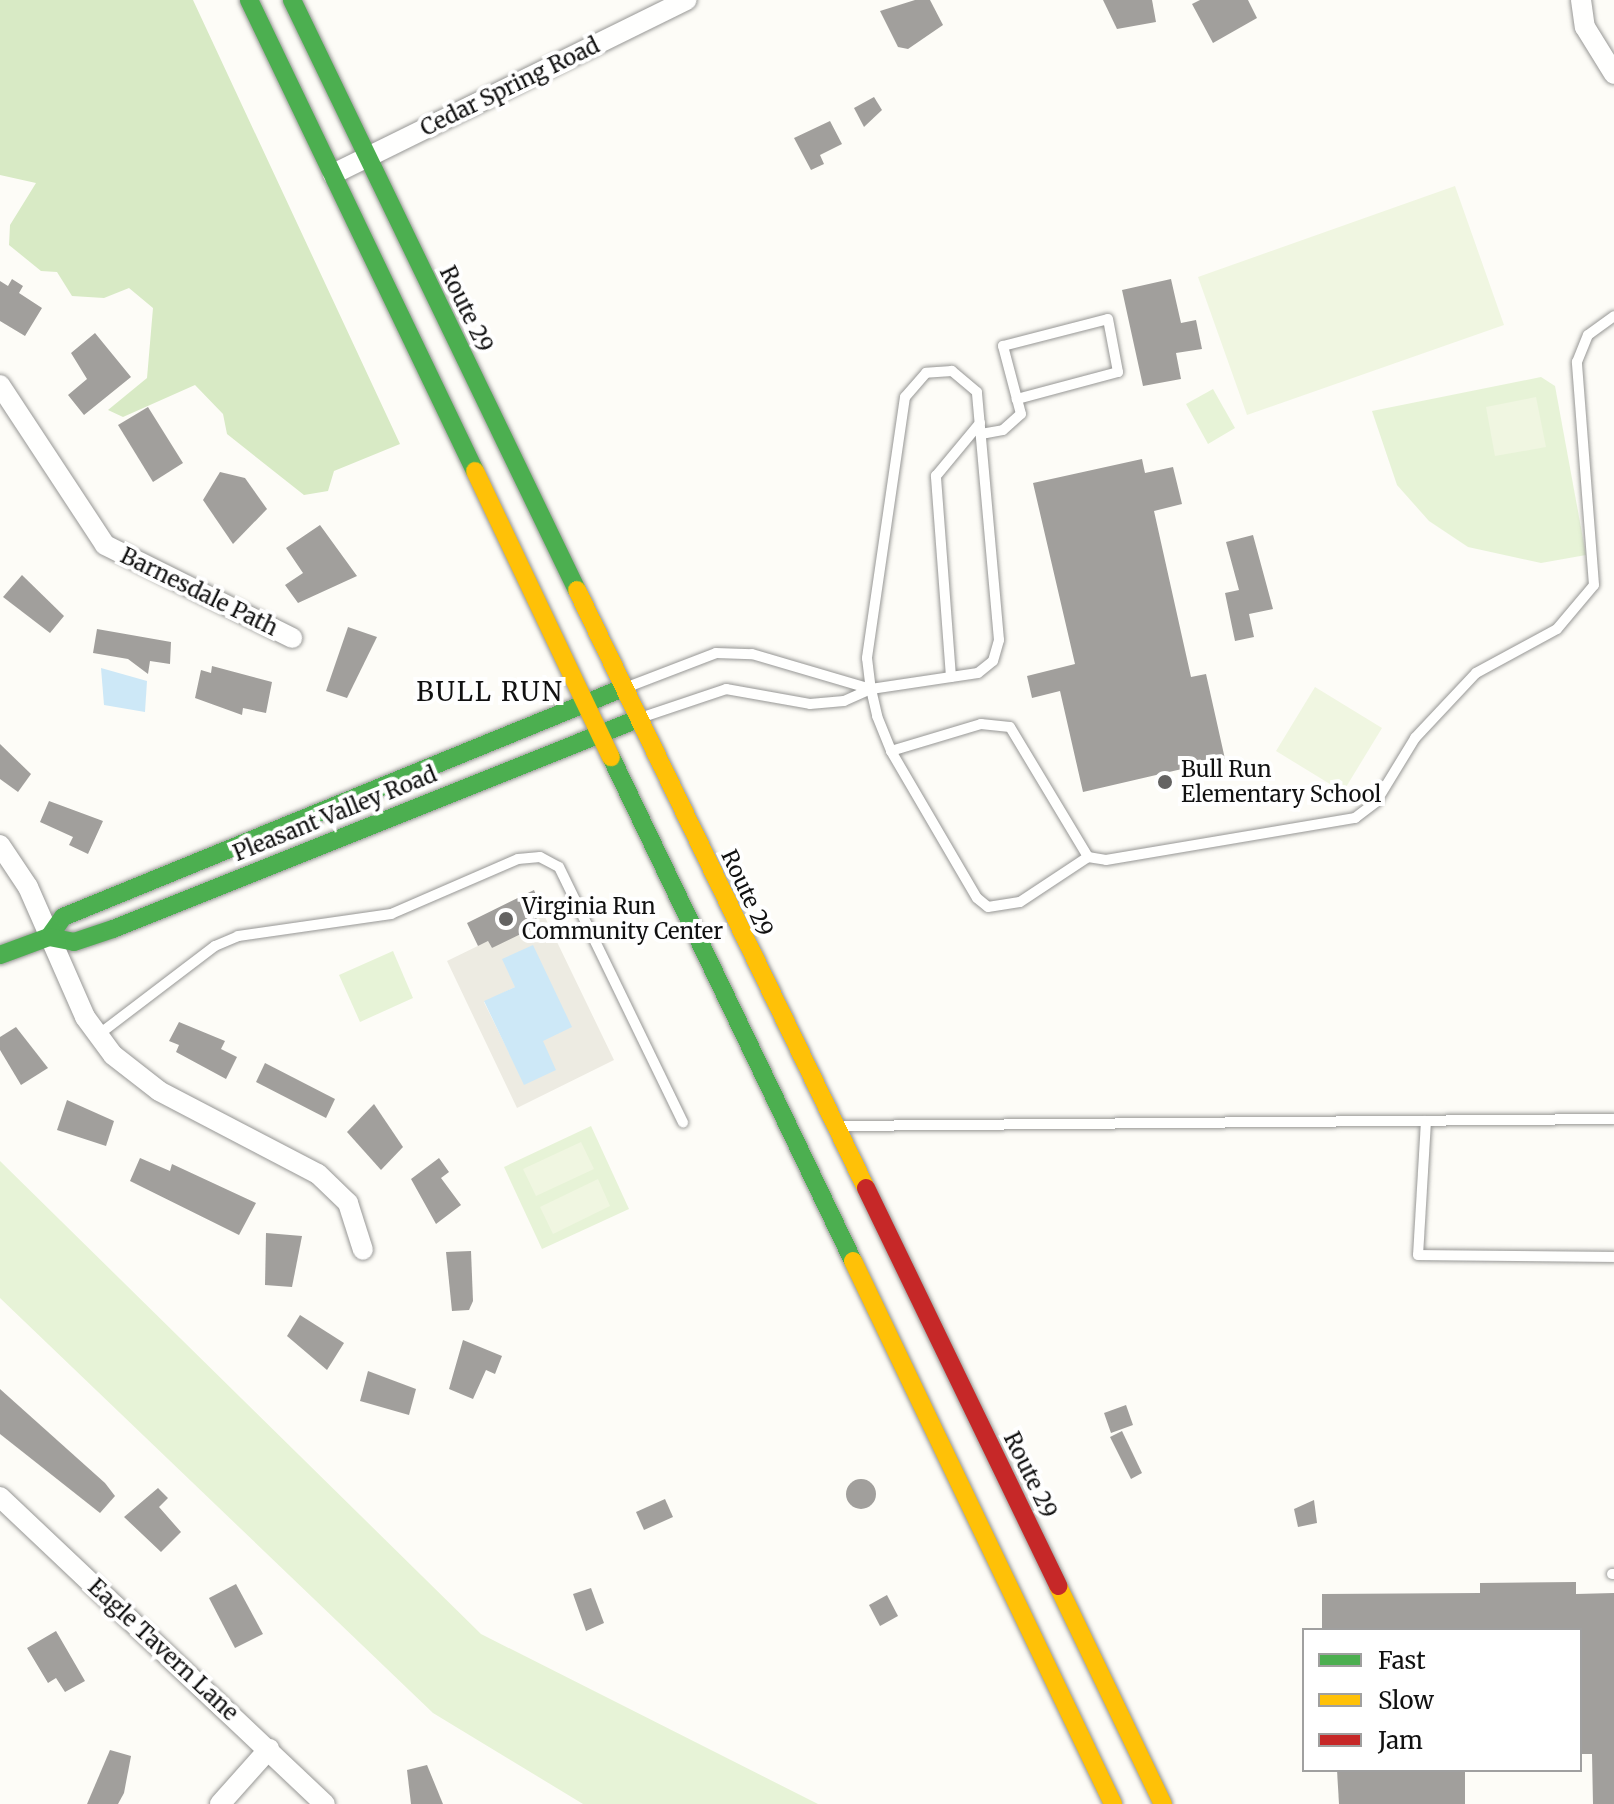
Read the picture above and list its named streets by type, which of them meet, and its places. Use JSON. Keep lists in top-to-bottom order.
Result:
{
  "streets": {
    "main road": ["Route 29", "Pleasant Valley Road"],
    "street": ["Cedar Spring Road", "Barnesdale Path", "Eagle Tavern Lane"]
  },
  "crossings": [
    ["Cedar Spring Road", "Route 29"],
    ["Route 29", "Pleasant Valley Road"]
  ],
  "districts": ["BULL RUN"],
  "places": ["Bull Run Elementary School", "Virginia Run Community Center"],
  "legend": ["Fast", "Slow", "Jam"]
}
